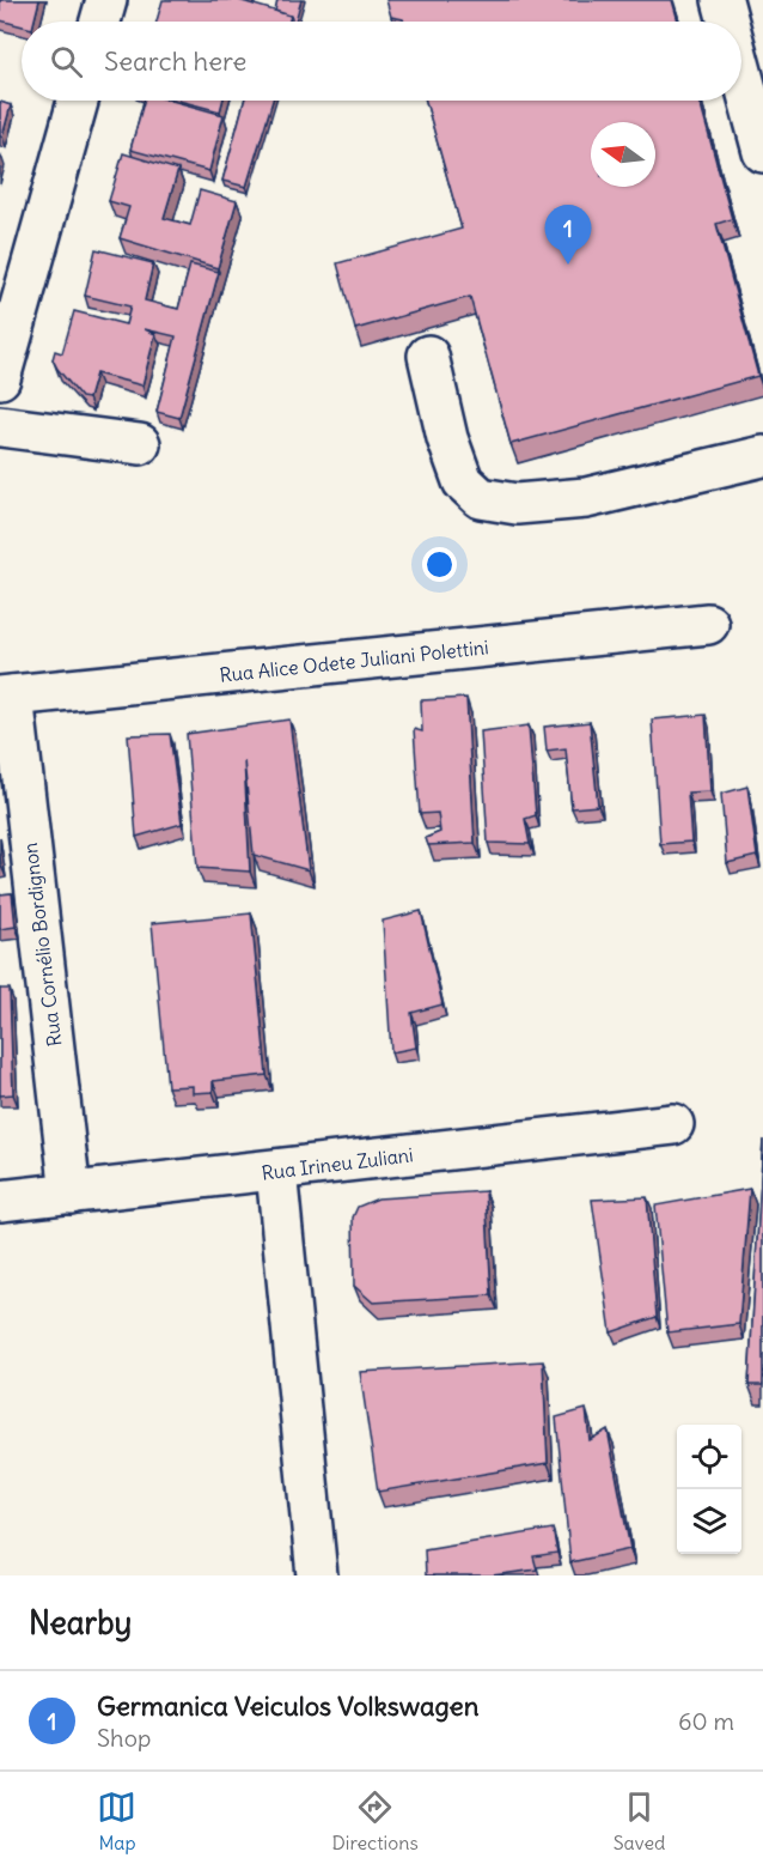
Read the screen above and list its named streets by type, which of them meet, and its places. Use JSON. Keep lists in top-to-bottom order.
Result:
{
  "streets": {
    "street": ["Rua Alice Odete Juliani Polettini", "Rua Cornélio Bordignon", "Rua Irineu Zuliani"]
  },
  "crossings": [
    ["Rua Alice Odete Juliani Polettini", "Rua Cornélio Bordignon"],
    ["Rua Cornélio Bordignon", "Rua Irineu Zuliani"]
  ],
  "north": "left",
  "page": {
    "search": "Search here",
    "pins": "1",
    "heading": "Nearby",
    "list": [
      {
        "mark": "1",
        "name": "Germanica Veiculos Volkswagen",
        "note": "Shop",
        "value": "60 m"
      }
    ],
    "nav": ["Map", "Directions", "Saved"]
  }
}
